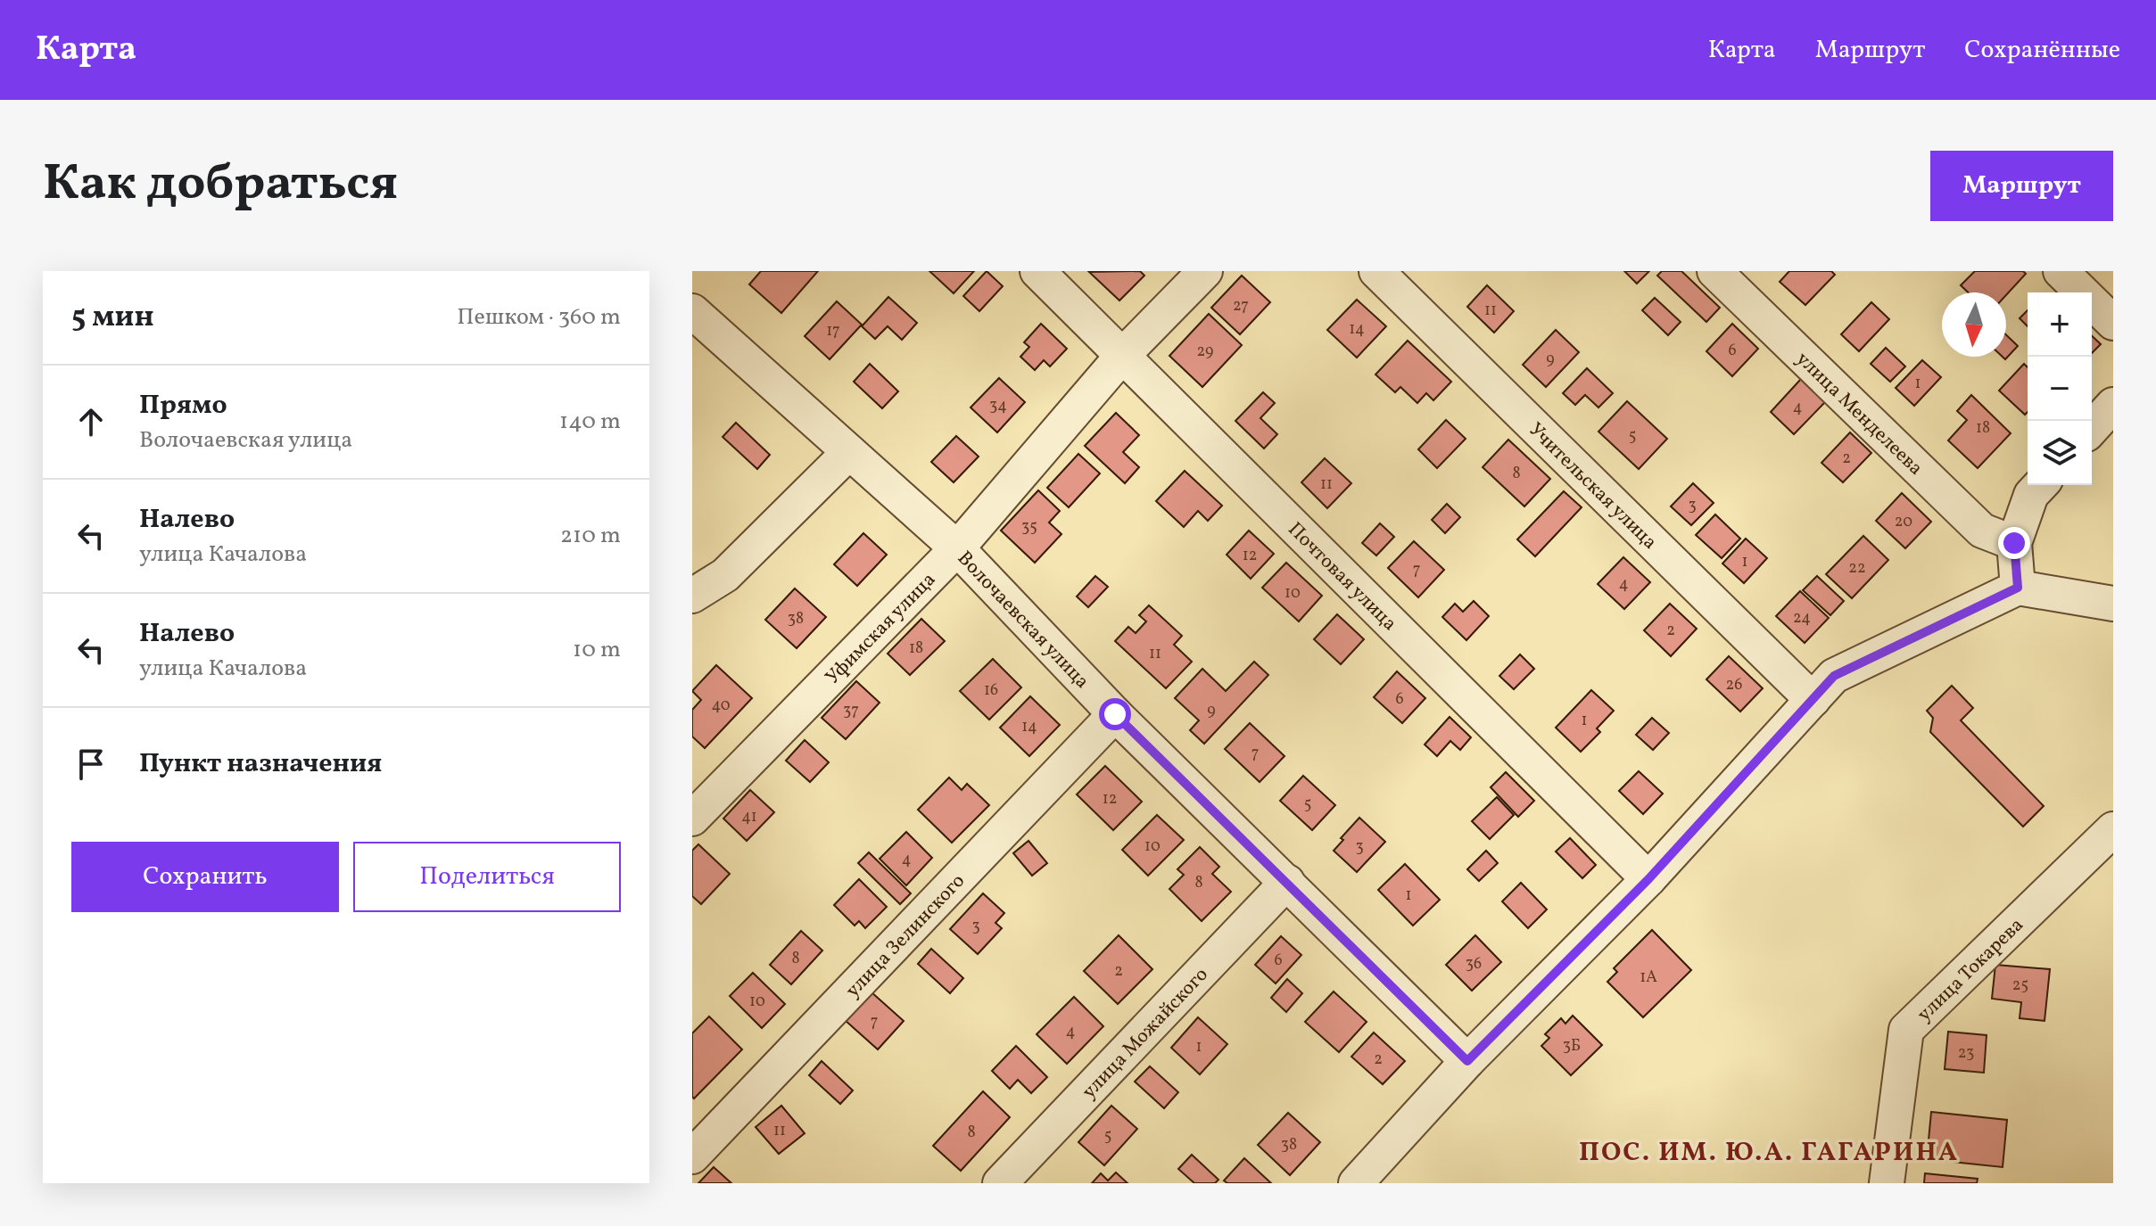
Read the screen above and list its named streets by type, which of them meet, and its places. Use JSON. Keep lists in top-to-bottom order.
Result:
{
  "streets": {
    "street": [
      "улица Менделеева",
      "Учительская улица",
      "Почтовая улица",
      "Волочаевская улица",
      "Уфимская улица",
      "улица Зелинского",
      "улица Токарева",
      "улица Можайского"
    ]
  },
  "crossings": [
    ["Почтовая улица", "Уфимская улица"],
    ["Волочаевская улица", "Уфимская улица"],
    ["Волочаевская улица", "улица Зелинского"],
    ["Волочаевская улица", "улица Можайского"]
  ],
  "districts": ["ПОС. ИМ. Ю.А. ГАГАРИНА"],
  "house_numbers": [
    "27",
    "11",
    "14",
    "17",
    "6",
    "29",
    "9",
    "1",
    "34",
    "4",
    "18",
    "5",
    "2",
    "8",
    "11",
    "3",
    "20",
    "35",
    "12",
    "1",
    "22",
    "7",
    "4",
    "10",
    "24",
    "38",
    "2",
    "18",
    "11",
    "26",
    "16",
    "6",
    "40",
    "37",
    "9",
    "1",
    "14",
    "7",
    "12",
    "5",
    "41",
    "10",
    "3",
    "4",
    "8",
    "1",
    "3",
    "8",
    "6",
    "36",
    "2",
    "1А",
    "25",
    "10",
    "7",
    "4",
    "3Б",
    "1",
    "23",
    "2",
    "11",
    "8",
    "5",
    "38"
  ],
  "north": "bottom",
  "page": {
    "header": "Карта",
    "nav": ["Карта", "Маршрут", "Сохранённые"],
    "title": "Как добраться",
    "buttons": [
      "Маршрут",
      ["Сохранить", "Поделиться"]
    ],
    "heading": ["5 мин", "Пешком · 360 m"],
    "map_buttons": ["+", "−"],
    "list": [
      ["Прямо", "Волочаевская улица", "140 m"],
      ["Налево", "улица Качалова", "210 m"],
      ["Налево", "улица Качалова", "10 m"],
      "Пункт назначения"
    ]
  }
}
